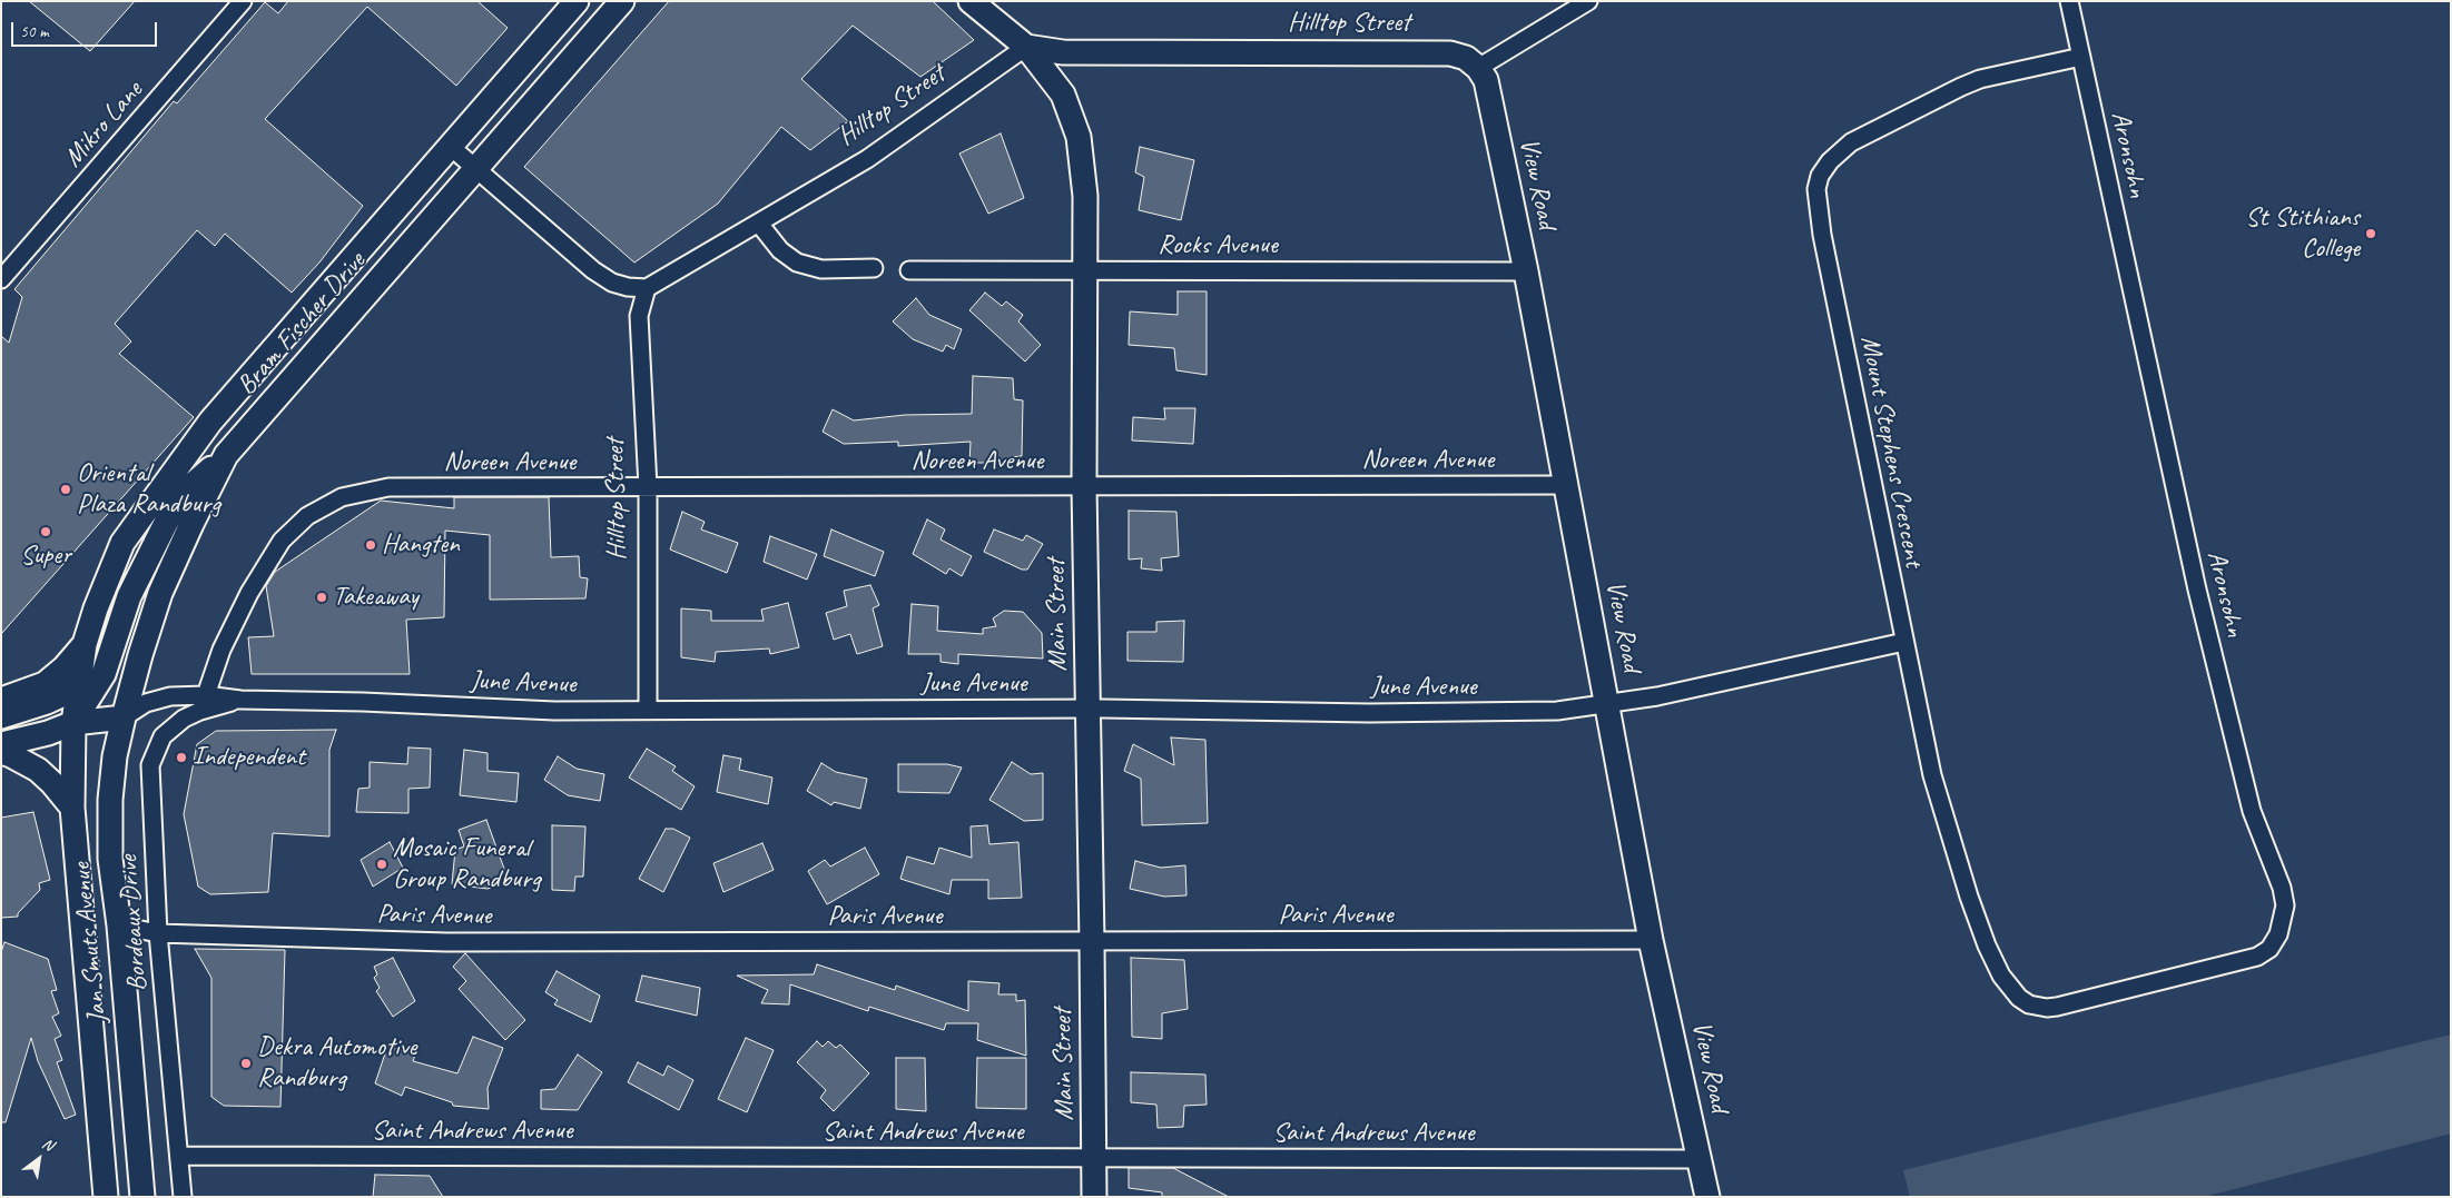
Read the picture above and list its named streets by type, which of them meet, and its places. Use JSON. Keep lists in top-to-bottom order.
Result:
{
  "streets": {
    "main road": [
      "Hilltop Street",
      "View Road",
      "Bram Fischer Drive",
      "Main Street",
      "Jan Smuts Avenue"
    ],
    "street": [
      "Mikro Lane",
      "Aronsohn",
      "Rocks Avenue",
      "Mount Stephens Crescent",
      "Noreen Avenue",
      "June Avenue",
      "Paris Avenue",
      "Bordeaux Drive",
      "Saint Andrews Avenue"
    ]
  },
  "crossings": [
    ["Hilltop Street", "View Road"],
    ["Hilltop Street", "Noreen Avenue"],
    ["Hilltop Street", "Main Street"],
    ["Hilltop Street", "June Avenue"],
    ["Aronsohn", "Mount Stephens Crescent"],
    ["View Road", "Rocks Avenue"],
    ["View Road", "Noreen Avenue"],
    ["View Road", "June Avenue"],
    ["View Road", "Paris Avenue"],
    ["View Road", "Saint Andrews Avenue"],
    ["Rocks Avenue", "Main Street"],
    ["Bram Fischer Drive", "June Avenue"],
    ["Bram Fischer Drive", "Jan Smuts Avenue"],
    ["Mount Stephens Crescent", "June Avenue"],
    ["Noreen Avenue", "Main Street"],
    ["Noreen Avenue", "June Avenue"],
    ["Main Street", "June Avenue"],
    ["Main Street", "Paris Avenue"],
    ["Main Street", "Saint Andrews Avenue"],
    ["June Avenue", "Bordeaux Drive"],
    ["June Avenue", "Jan Smuts Avenue"],
    ["Paris Avenue", "Bordeaux Drive"],
    ["Paris Avenue", "Jan Smuts Avenue"],
    ["Bordeaux Drive", "Saint Andrews Avenue"]
  ],
  "places": [
    "St Stithians College",
    "Oriental Plaza Randburg",
    "Super",
    "Hangten",
    "Takeaway",
    "Independent",
    "Mosaic Funeral Group Randburg",
    "Dekra Automotive Randburg"
  ],
  "scale_bar": "50 m",
  "north": "top right"
}
